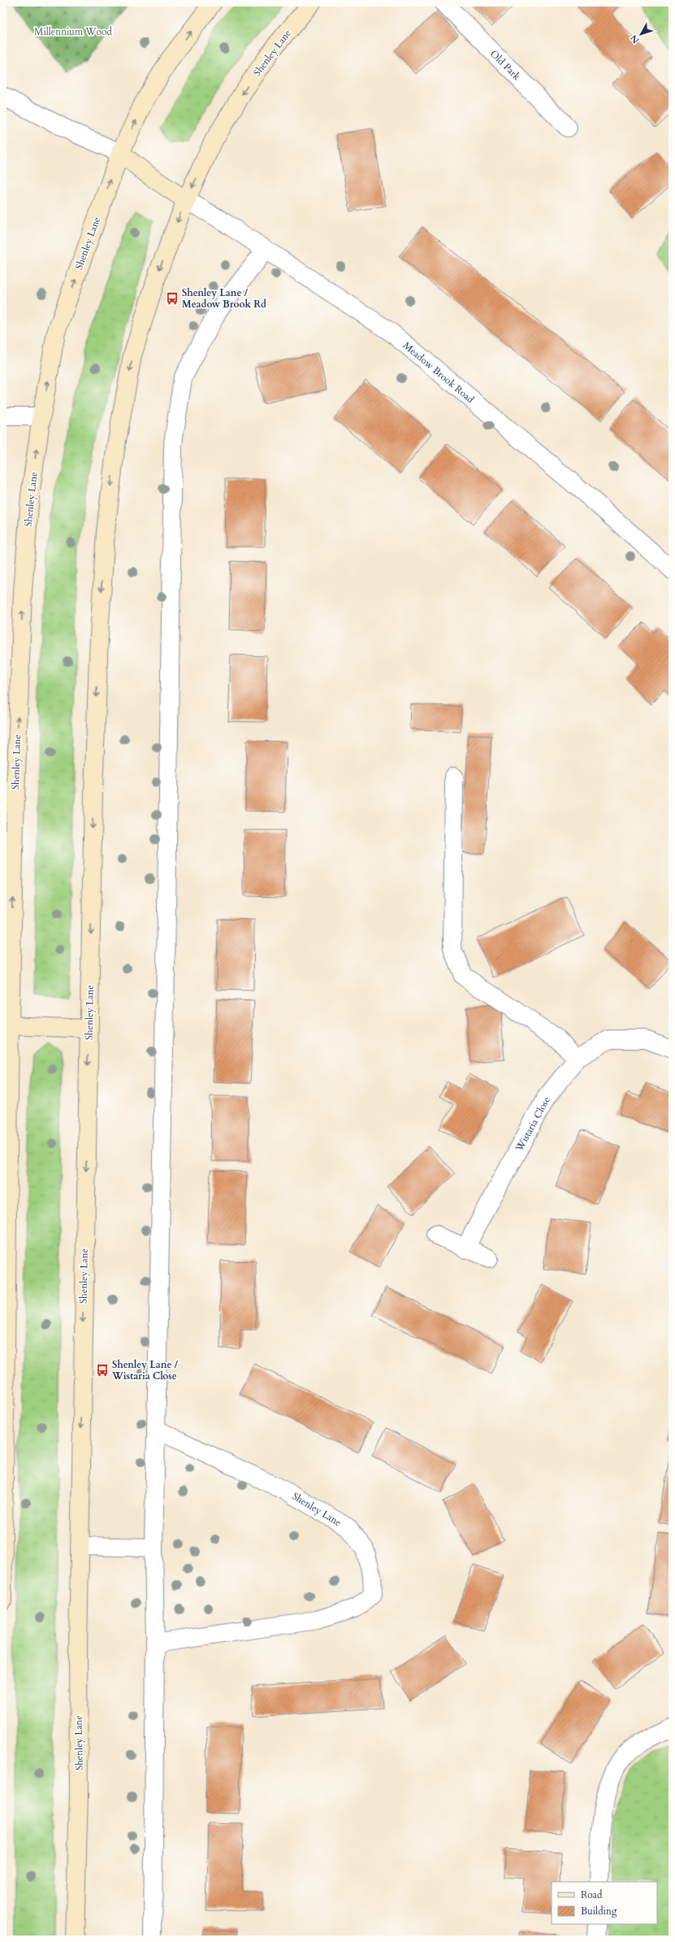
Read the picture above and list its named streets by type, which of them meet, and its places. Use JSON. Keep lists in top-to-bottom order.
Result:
{
  "streets": {
    "main road": ["Shenley Lane"],
    "street": ["Old Park", "Meadow Brook Road", "Wistaria Close"]
  },
  "crossings": [
    ["Shenley Lane", "Meadow Brook Road"]
  ],
  "parks": ["Millennium Wood"],
  "places": {
    "bus stop": ["Shenley Lane / Meadow Brook Rd", "Shenley Lane / Wistaria Close"]
  },
  "legend": ["Road", "Building"],
  "north": "bottom left"
}
